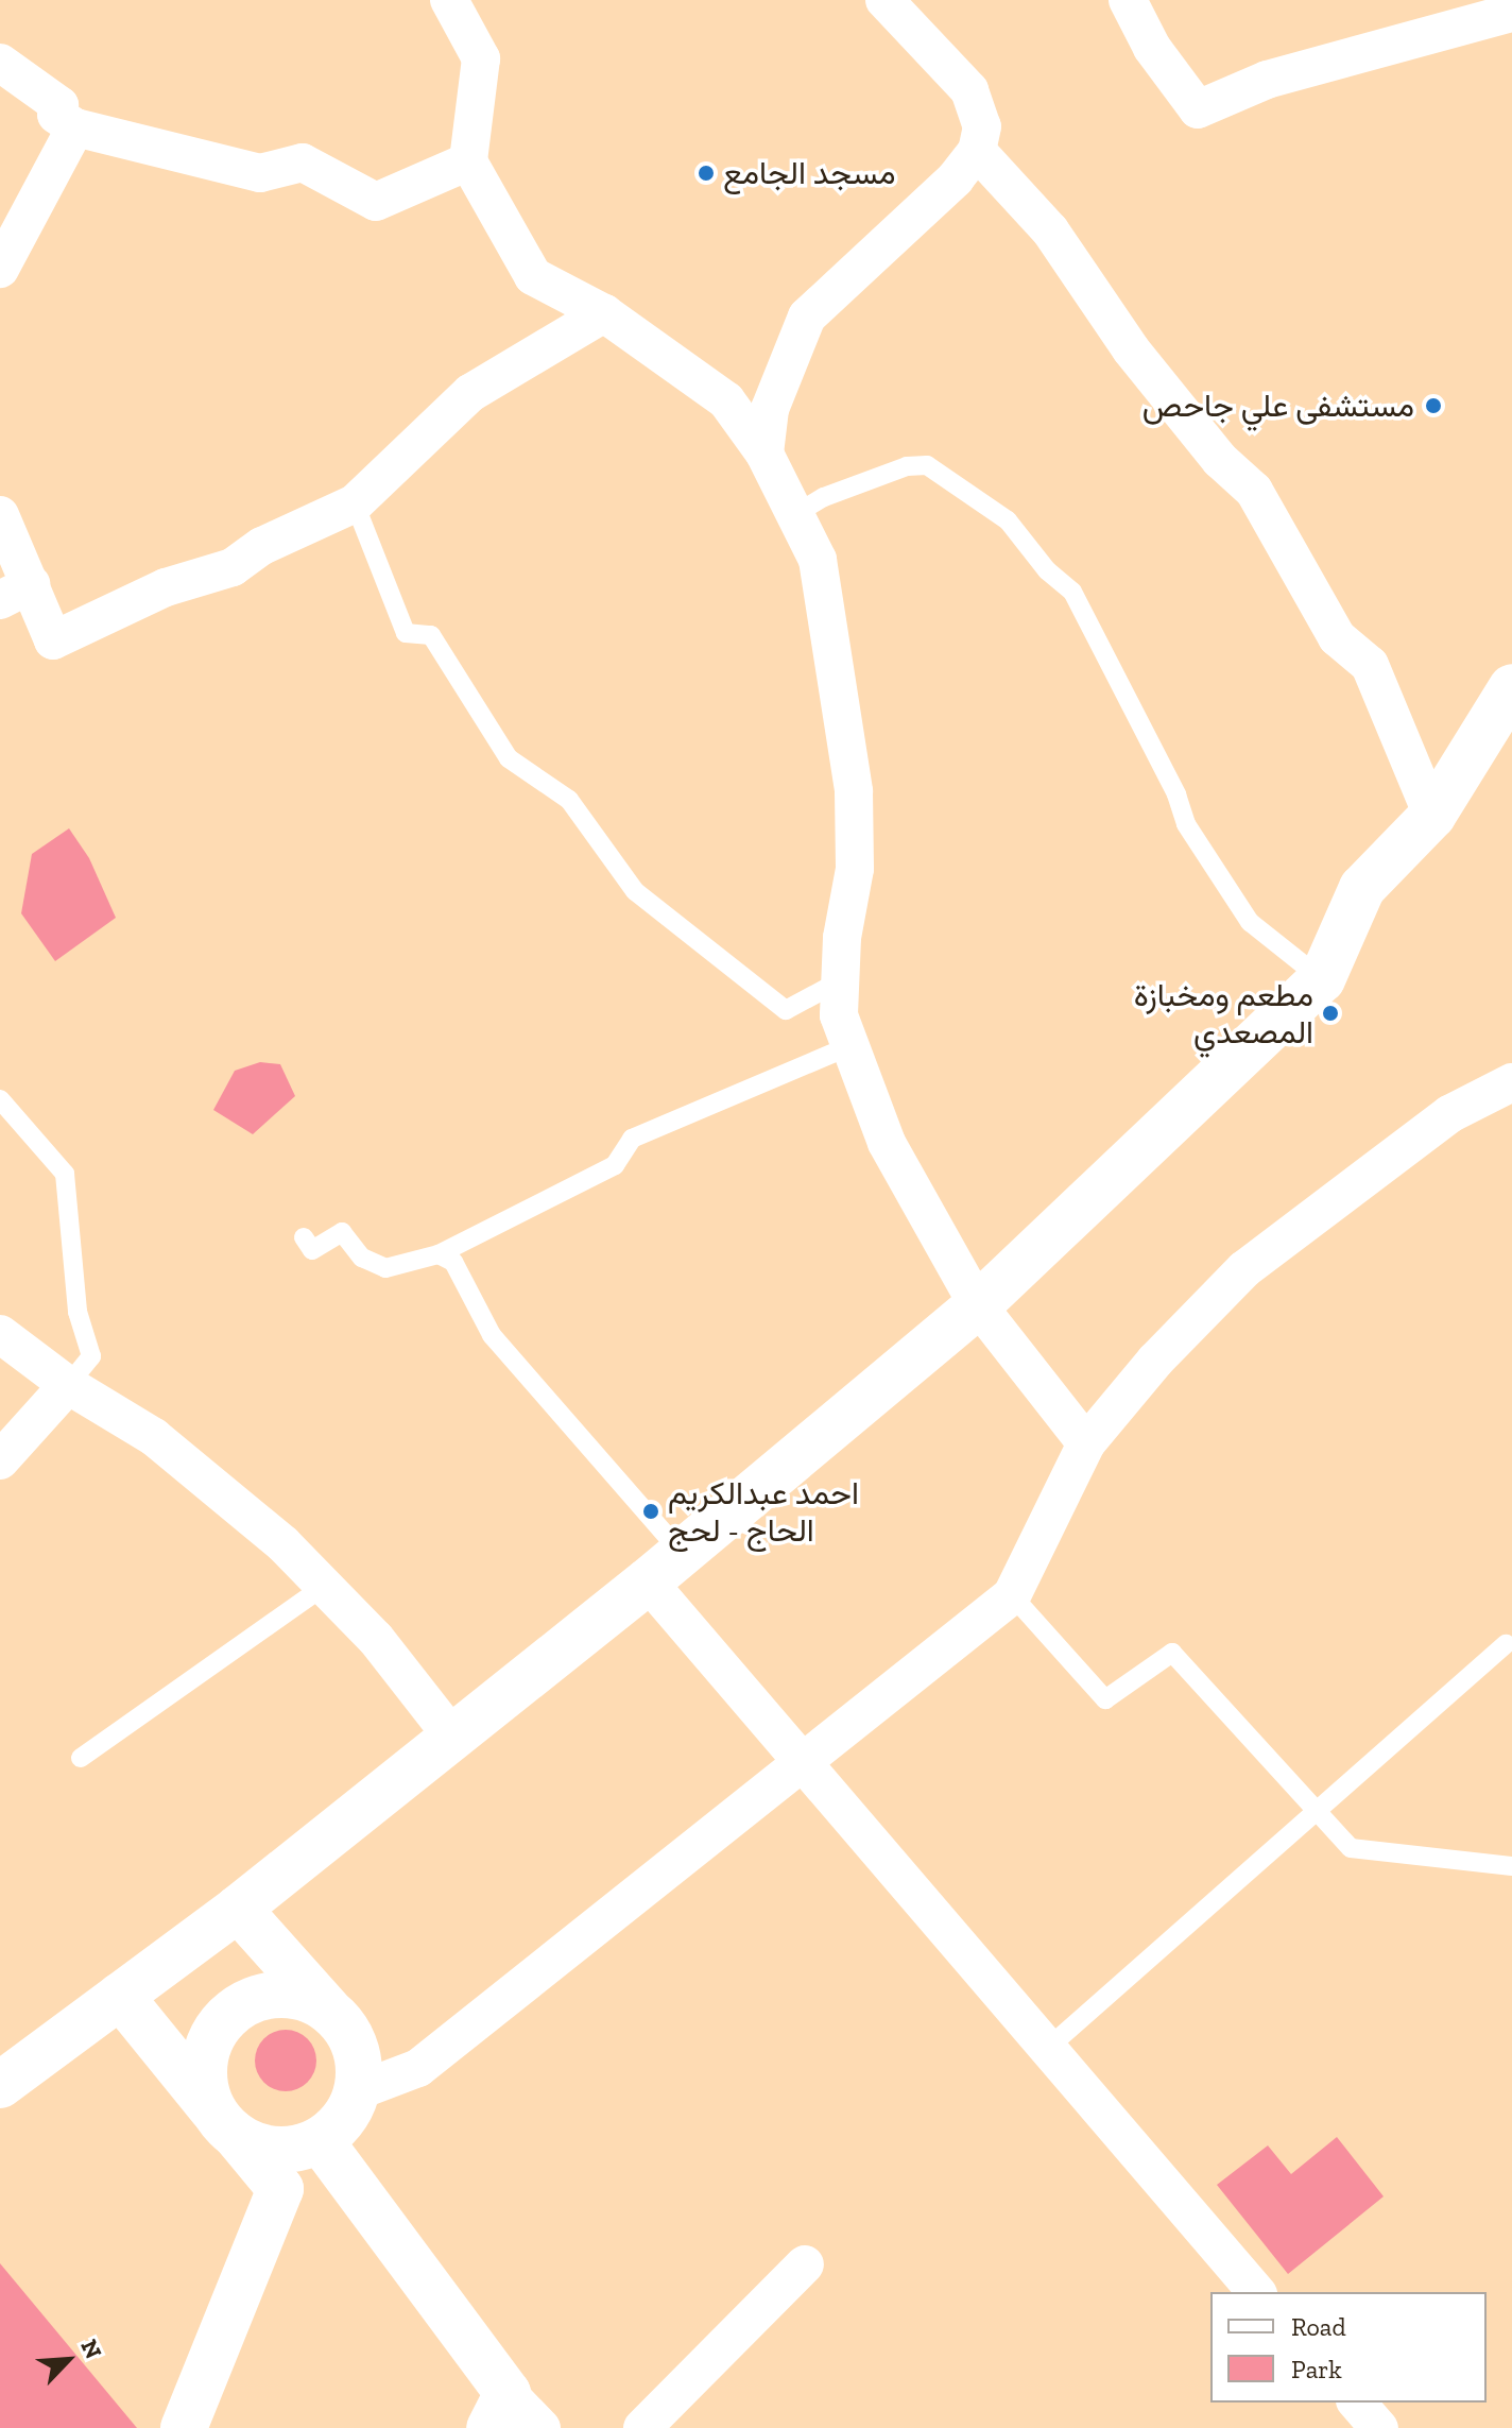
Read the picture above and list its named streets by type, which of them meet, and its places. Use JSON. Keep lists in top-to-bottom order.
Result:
{
  "places": [
    "مسجد الجامع",
    "مستشفى علي جاحص",
    "مطعم ومخبازة المصعدي",
    "احمد عبدالكريم الحاج - لحج"
  ],
  "legend": ["Road", "Park"],
  "north": "top right"
}
